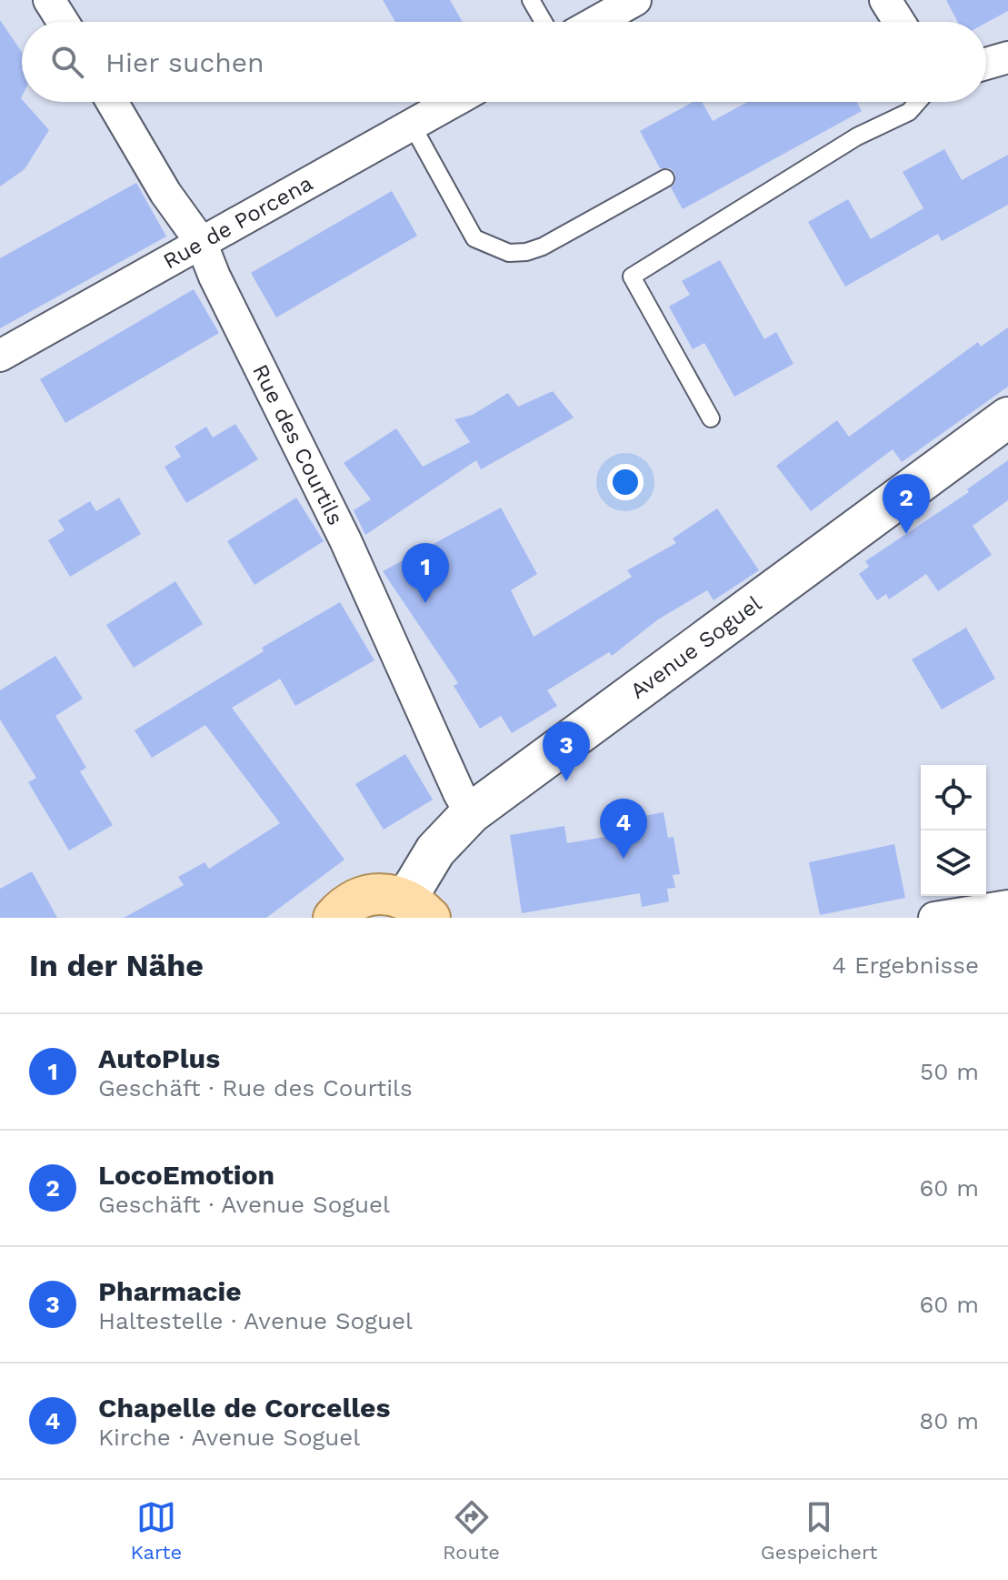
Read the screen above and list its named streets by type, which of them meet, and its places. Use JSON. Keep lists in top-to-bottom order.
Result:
{
  "streets": {
    "street": ["Rue de Porcena", "Rue des Courtils", "Avenue Soguel"]
  },
  "crossings": [
    ["Rue de Porcena", "Rue des Courtils"],
    ["Rue des Courtils", "Avenue Soguel"]
  ],
  "page": {
    "search": "Hier suchen",
    "pins": [
      "2",
      "1",
      "3",
      "4"
    ],
    "heading": ["In der Nähe", "4 Ergebnisse"],
    "list": [
      {
        "mark": "1",
        "name": "AutoPlus",
        "note": "Geschäft · Rue des Courtils",
        "value": "50 m"
      },
      {
        "mark": "2",
        "name": "LocoEmotion",
        "note": "Geschäft · Avenue Soguel",
        "value": "60 m"
      },
      {
        "mark": "3",
        "name": "Pharmacie",
        "note": "Haltestelle · Avenue Soguel",
        "value": "60 m"
      },
      {
        "mark": "4",
        "name": "Chapelle de Corcelles",
        "note": "Kirche · Avenue Soguel",
        "value": "80 m"
      }
    ],
    "nav": ["Karte", "Route", "Gespeichert"]
  }
}
